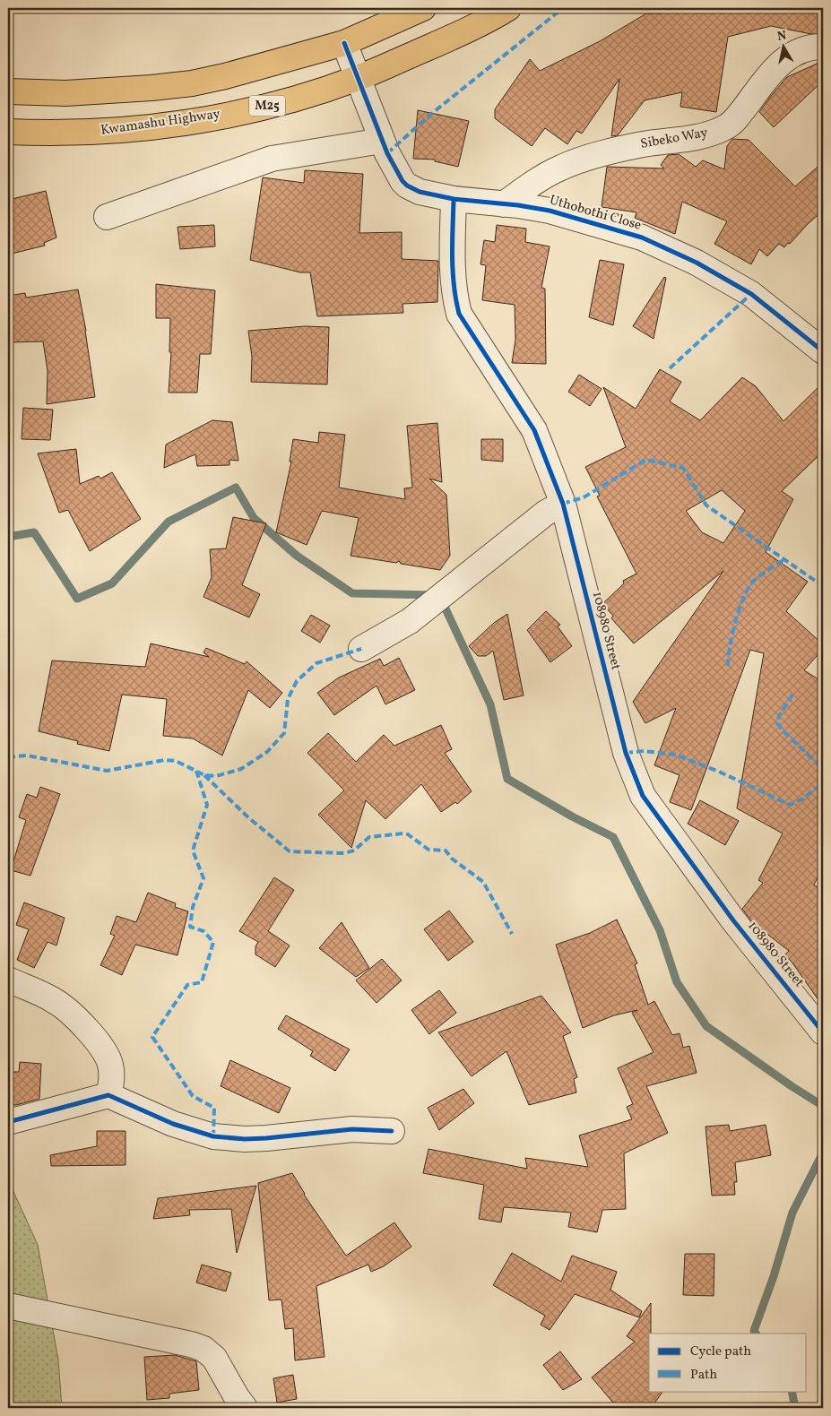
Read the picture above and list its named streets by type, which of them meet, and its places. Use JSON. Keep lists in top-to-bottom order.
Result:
{
  "streets": {
    "main road": ["M25", "Kwamashu Highway"],
    "street": ["Sibeko Way", "Uthobothi Close", "108980 Street"]
  },
  "crossings": [
    ["Kwamashu Highway", "Uthobothi Close"],
    ["Sibeko Way", "Uthobothi Close"],
    ["Uthobothi Close", "108980 Street"]
  ],
  "legend": ["Cycle path", "Path"],
  "north": "top"
}
